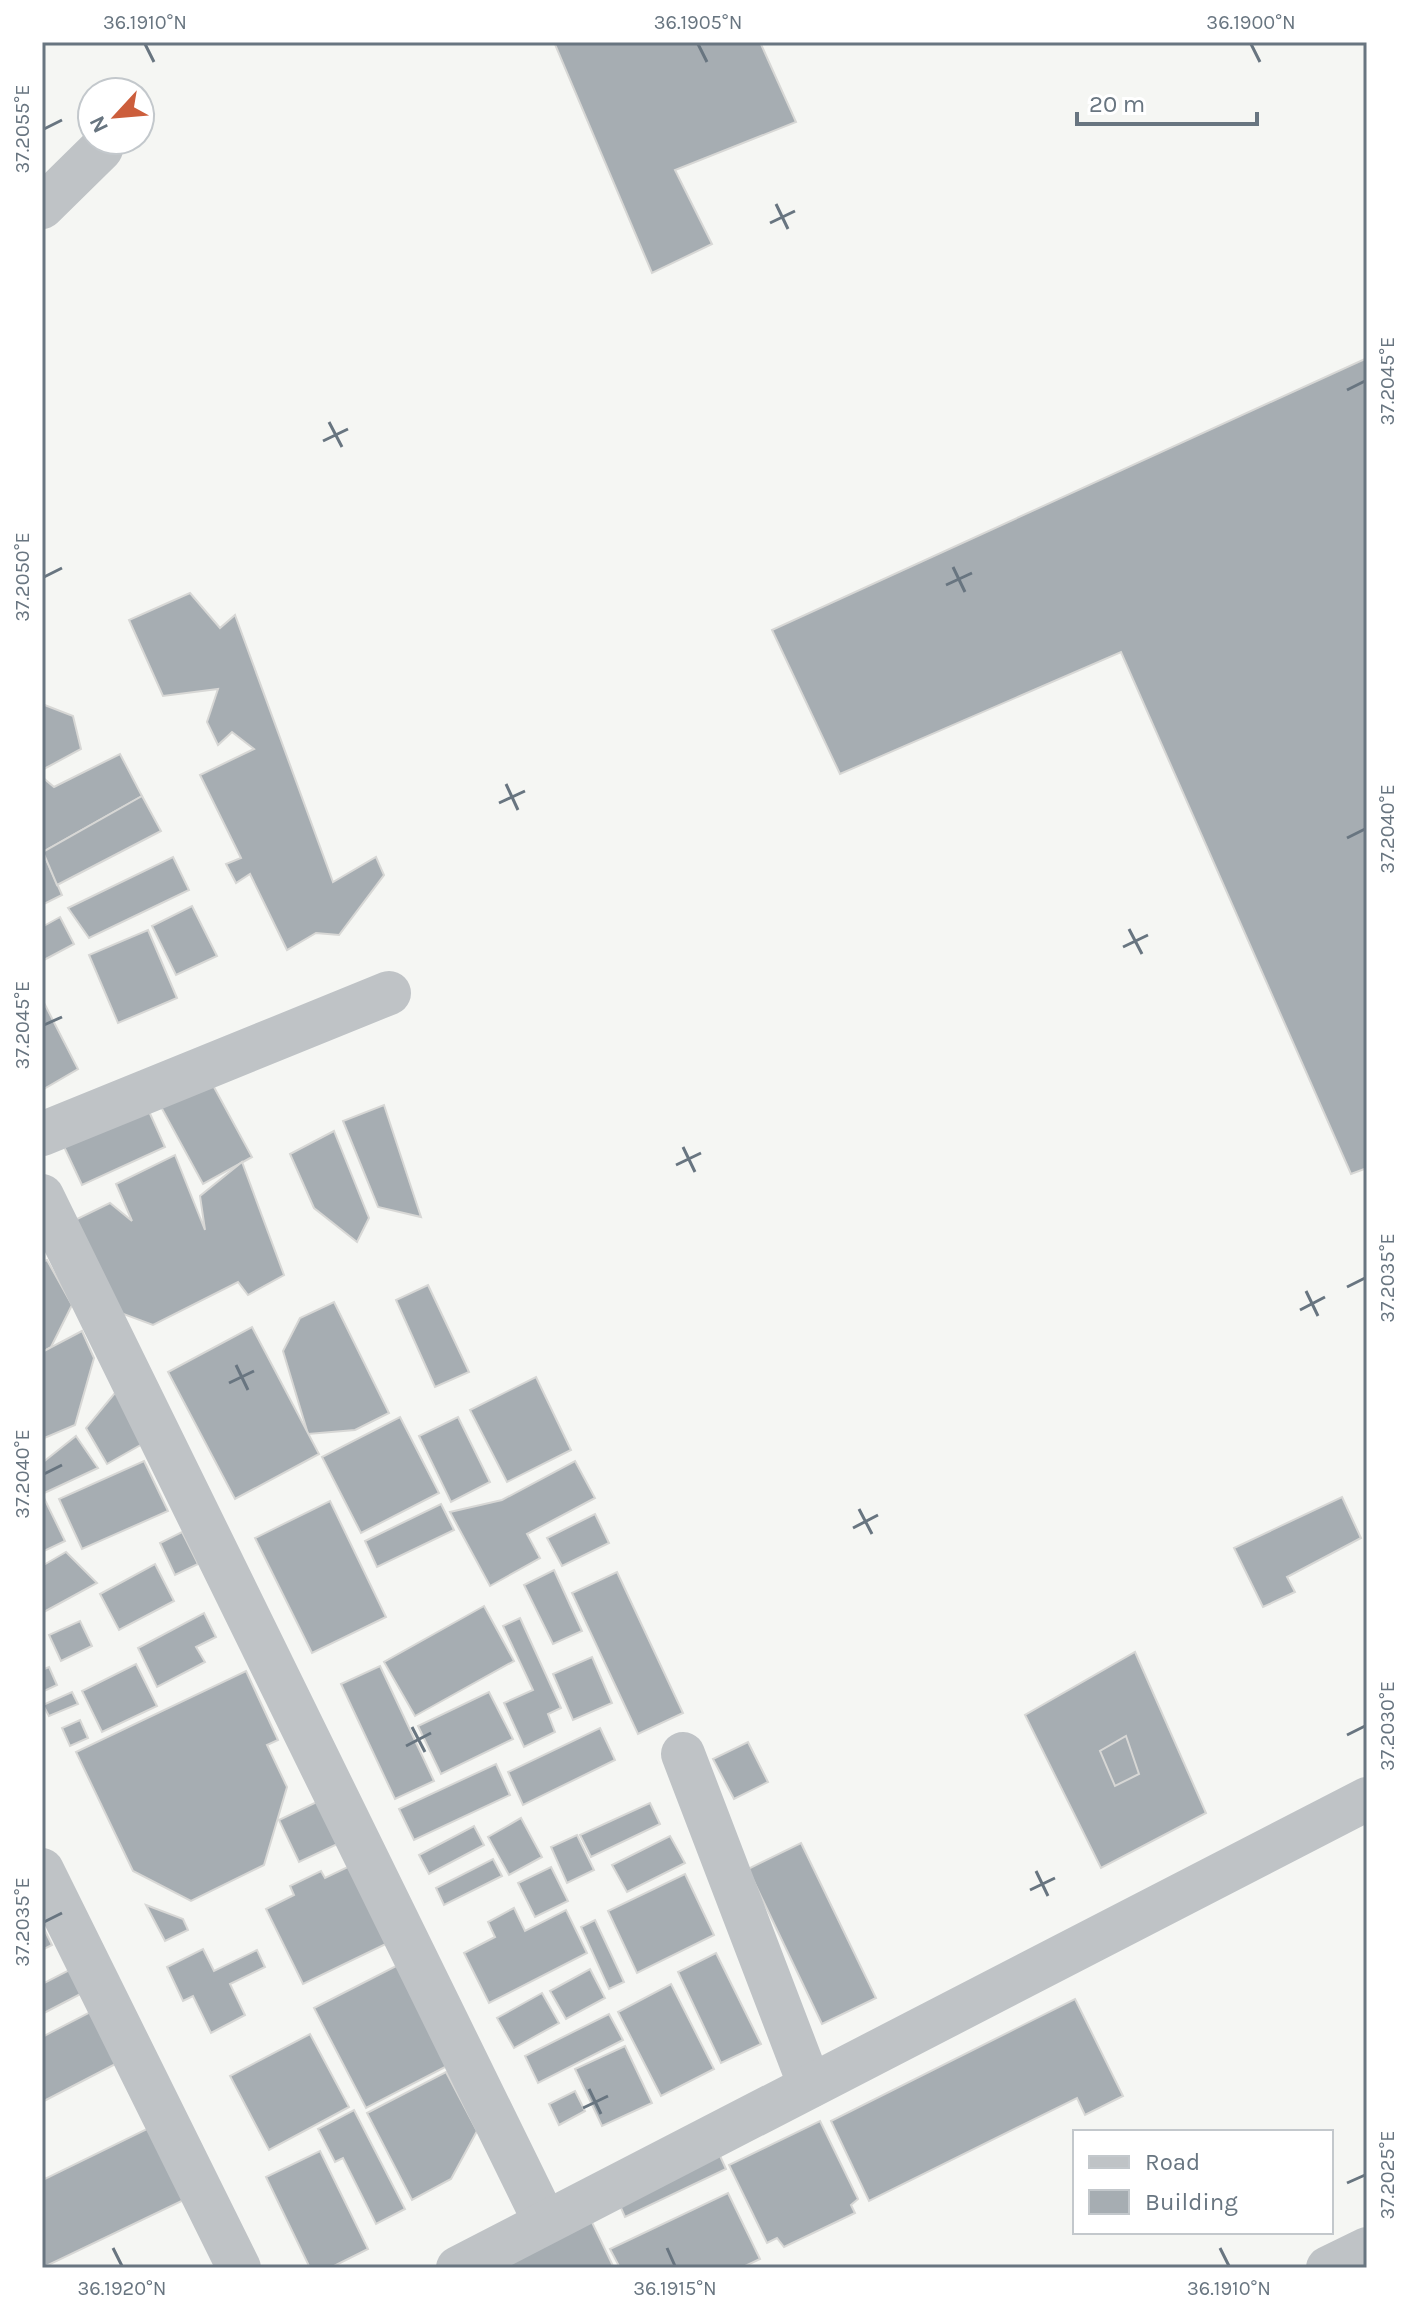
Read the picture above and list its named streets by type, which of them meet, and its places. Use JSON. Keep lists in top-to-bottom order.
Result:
{
  "legend": ["Road", "Building"],
  "scale_bar": "20 m",
  "north": "bottom left",
  "coordinates": [
    "36.1910°N",
    "36.1905°N",
    "36.1900°N",
    "37.2055°E",
    "37.2045°E",
    "37.2050°E",
    "37.2040°E",
    "37.2035°E",
    "37.2030°E",
    "37.2025°E",
    "36.1920°N",
    "36.1915°N"
  ]
}
